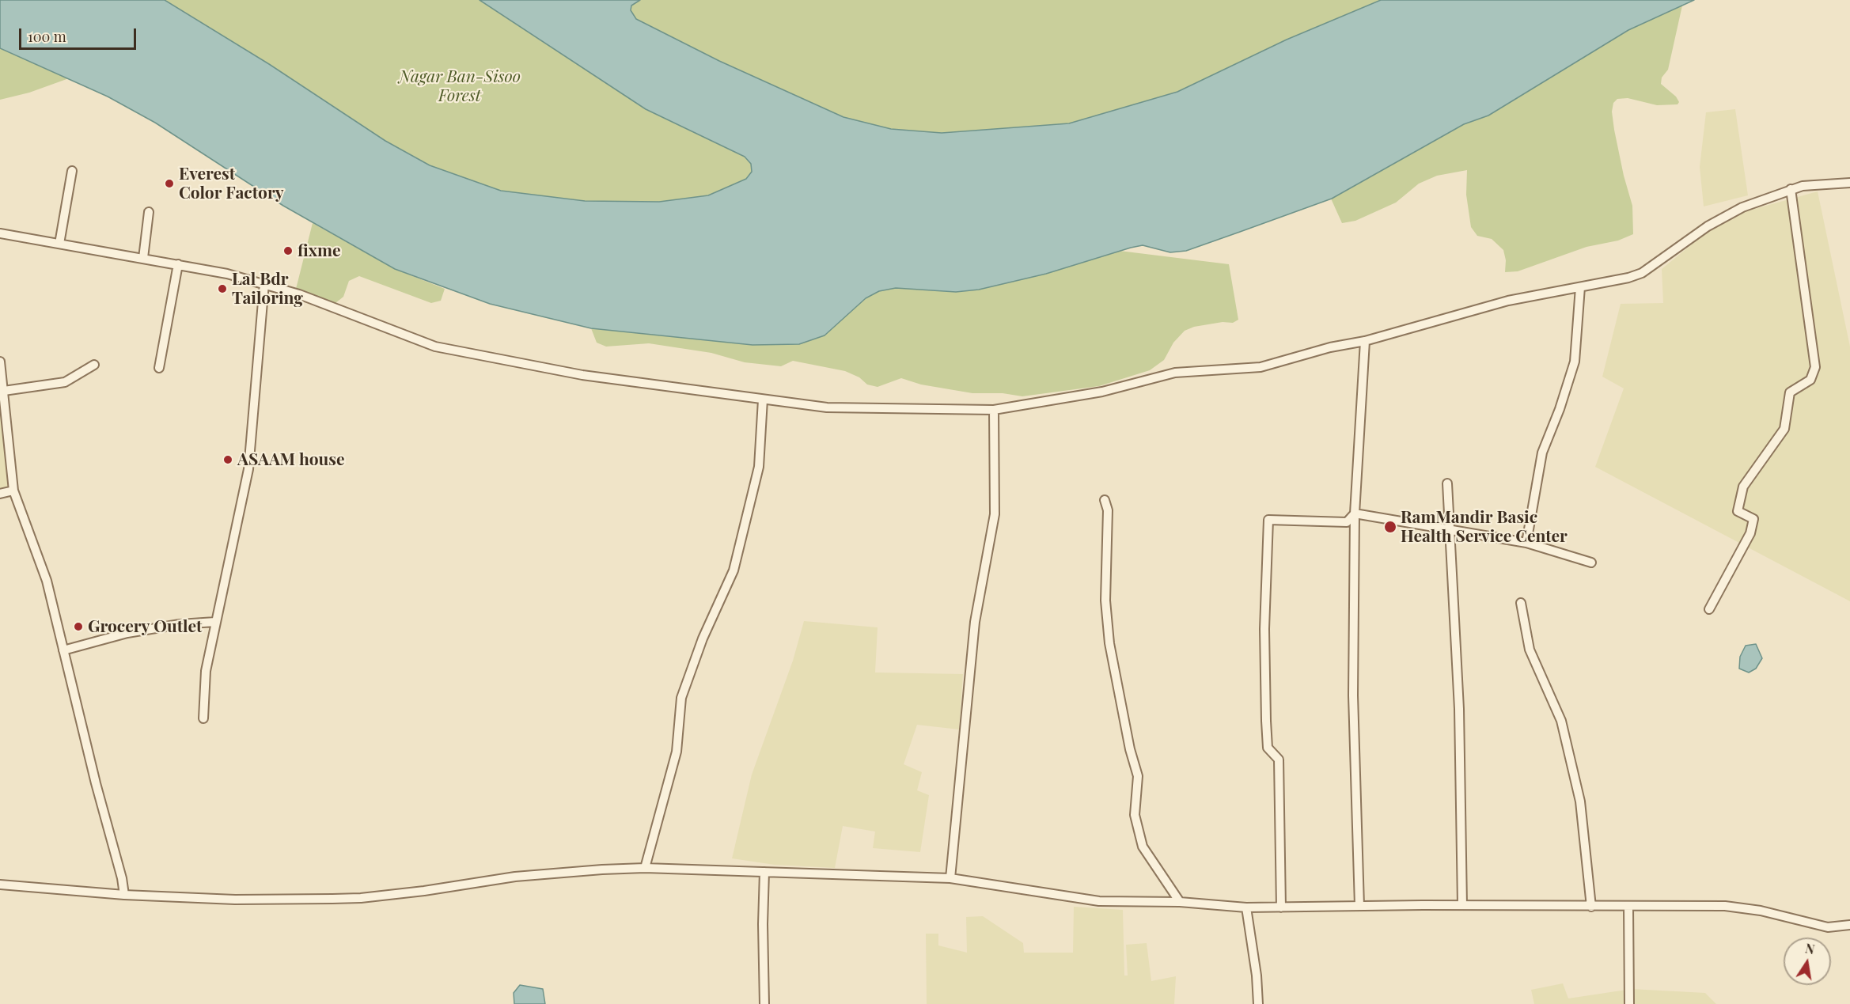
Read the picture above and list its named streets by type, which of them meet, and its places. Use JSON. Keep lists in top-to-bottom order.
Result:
{
  "parks": ["Nagar Ban-Sisoo Forest"],
  "places": [
    "Everest Color Factory",
    "fixme",
    "Lal Bdr Tailoring",
    "ASAAM house",
    "RamMandir Basic Health Service Center",
    "Grocery Outlet"
  ],
  "scale_bar": "100 m",
  "north": "top"
}
